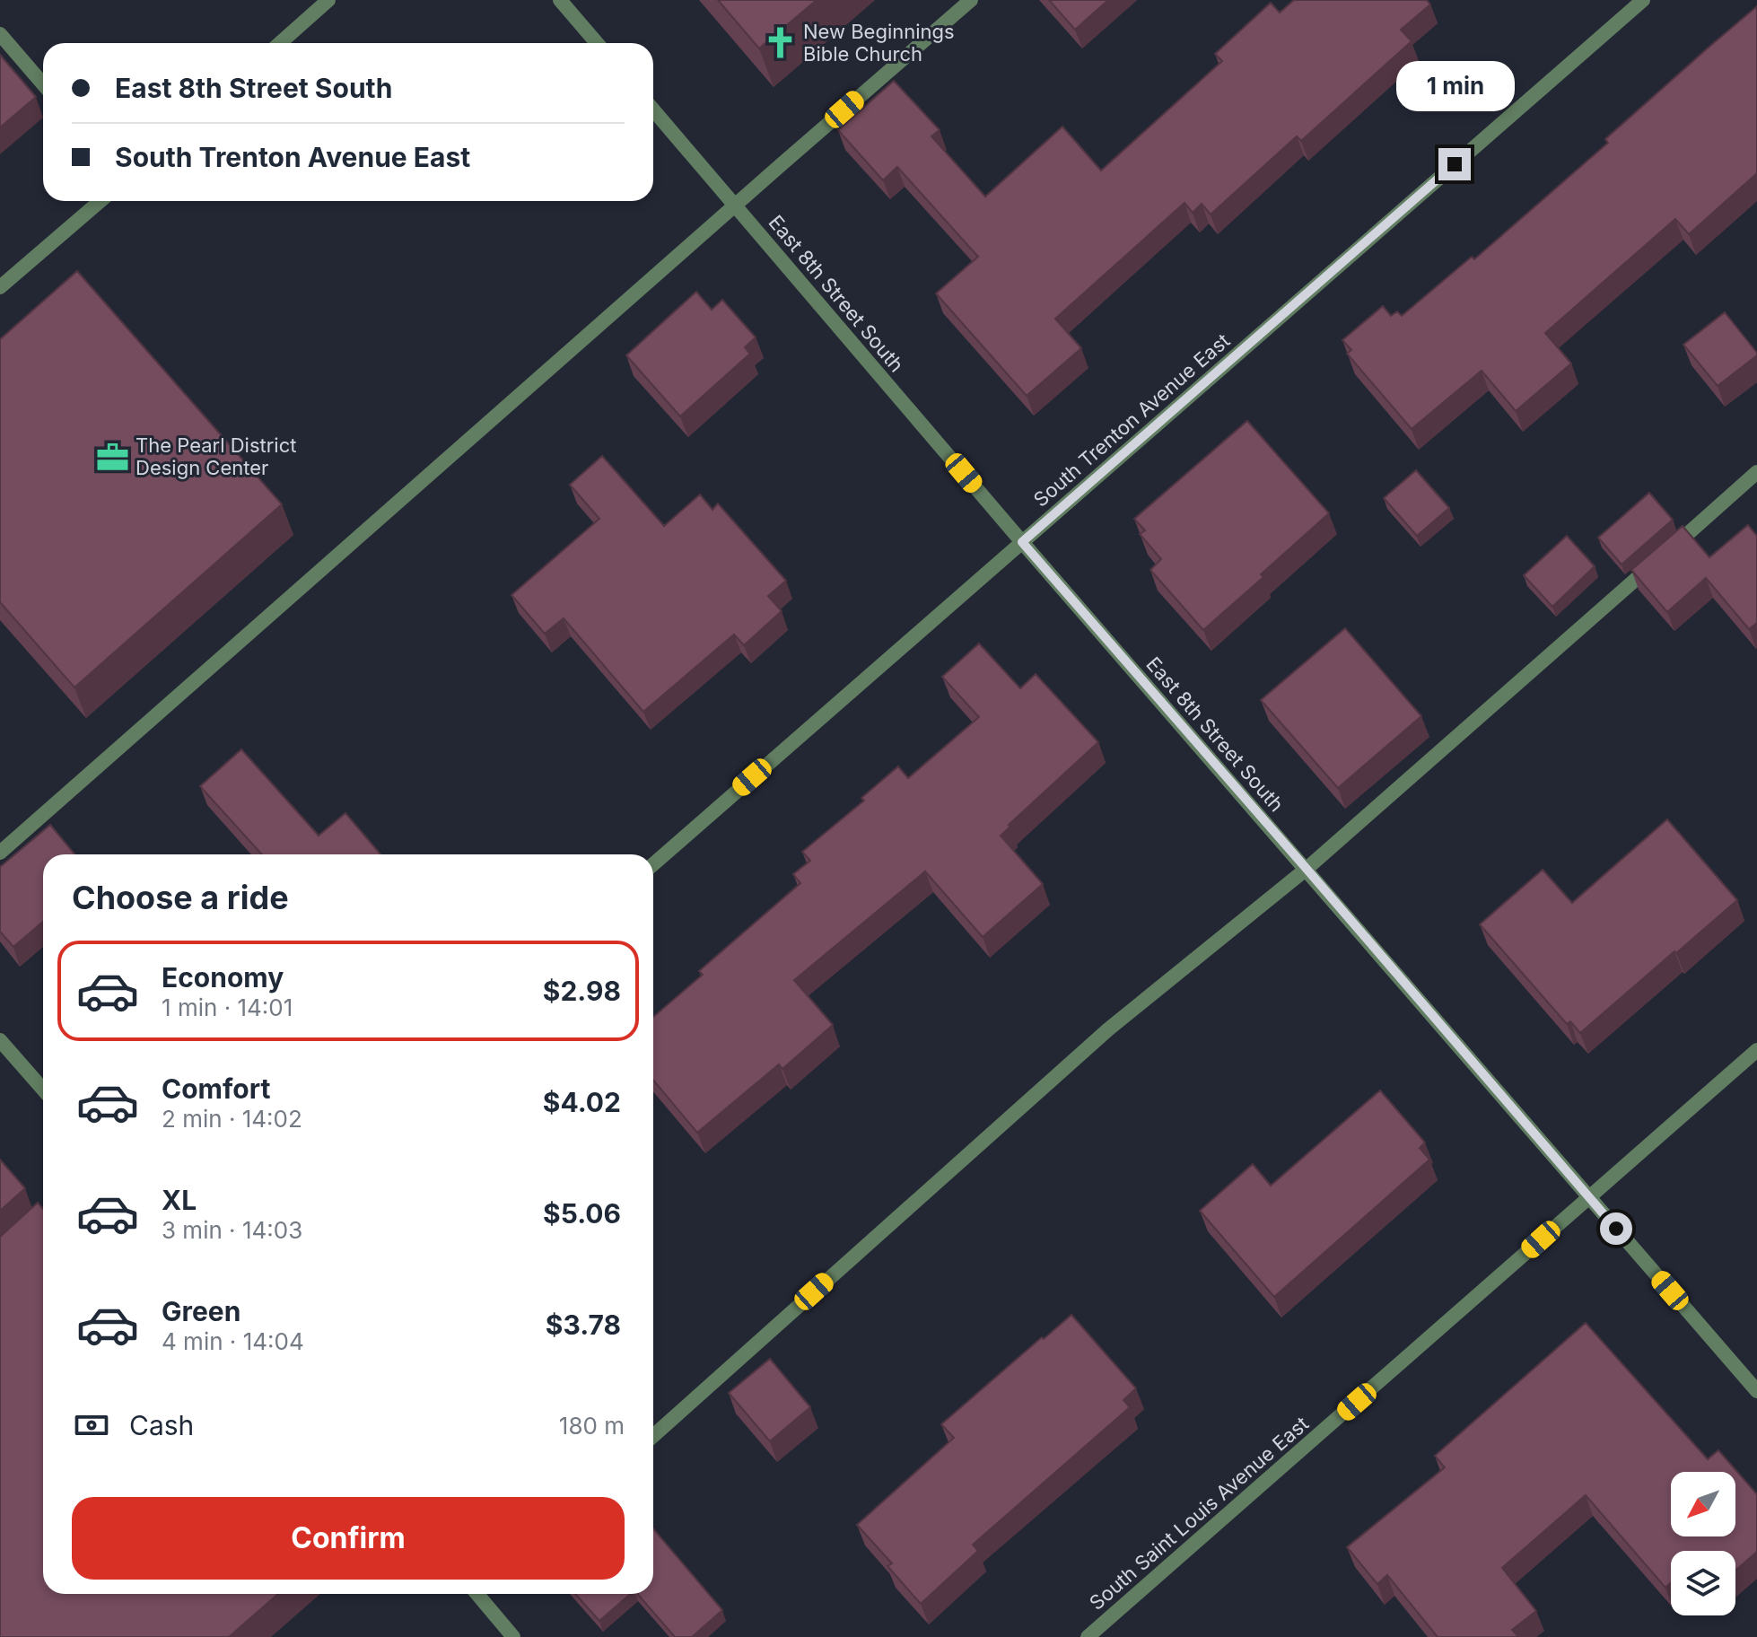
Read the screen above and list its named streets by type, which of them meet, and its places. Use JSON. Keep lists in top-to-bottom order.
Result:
{
  "streets": {
    "street": ["East 8th Street South", "South Trenton Avenue East", "South Saint Louis Avenue East"]
  },
  "crossings": [
    ["East 8th Street South", "South Trenton Avenue East"],
    ["East 8th Street South", "South Saint Louis Avenue East"]
  ],
  "places": {
    "church": ["New Beginnings Bible Church"],
    "office": ["The Pearl District Design Center"]
  },
  "north": "bottom left",
  "page": {
    "banner": ["East 8th Street South", "South Trenton Avenue East"],
    "bubble": "1 min",
    "heading": "Choose a ride",
    "list": [
      {
        "name": "Economy",
        "note": "1 min · 14:01",
        "value": "$2.98"
      },
      {
        "name": "Comfort",
        "note": "2 min · 14:02",
        "value": "$4.02"
      },
      {
        "name": "XL",
        "note": "3 min · 14:03",
        "value": "$5.06"
      },
      {
        "name": "Green",
        "note": "4 min · 14:04",
        "value": "$3.78"
      }
    ],
    "pay": ["Cash", "180 m"],
    "buttons": "Confirm"
  }
}
